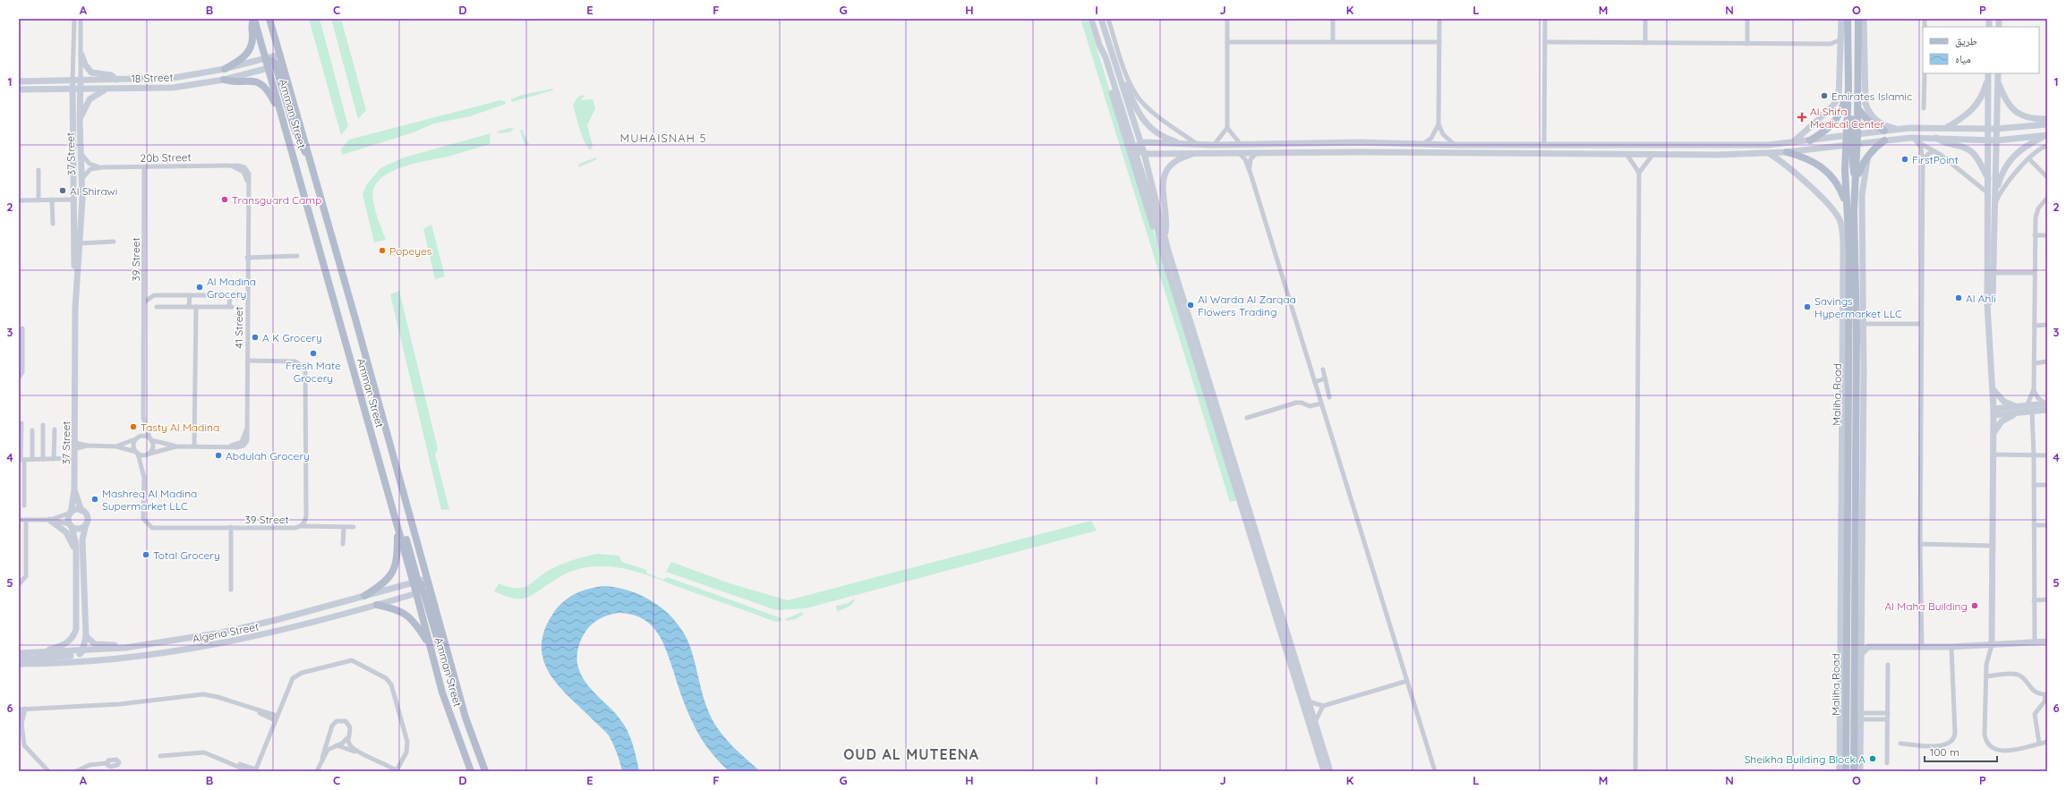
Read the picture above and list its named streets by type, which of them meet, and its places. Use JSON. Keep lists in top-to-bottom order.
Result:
{
  "streets": {
    "main road": ["Amman Street", "Maliha Road"],
    "street": [
      "18 Street",
      "37 Street",
      "20b Street",
      "39 Street",
      "41 Street",
      "Algeria Street"
    ]
  },
  "crossings": [
    ["18 Street", "Amman Street"],
    ["18 Street", "37 Street"],
    ["Amman Street", "Algeria Street"],
    ["37 Street", "20b Street"],
    ["20b Street", "39 Street"],
    ["20b Street", "41 Street"]
  ],
  "districts": ["MUHAISNAH 5", "OUD AL MUTEENA"],
  "places": {
    "other": [
      "Emirates Islamic",
      "FirstPoint",
      "Al Shirawi",
      "Transguard Camp",
      "Popeyes",
      "Al Madina Grocery",
      "Al Ahli",
      "Al Warda Al Zarqaa Flowers Trading",
      "Savings Hypermarket LLC",
      "A K Grocery",
      "Fresh Mate Grocery",
      "Tasty Al Madina",
      "Abdulah Grocery",
      "Mashreq Al Madina Supermarket LLC",
      "Total Grocery",
      "Al Maha Building",
      "Sheikha Building Block A"
    ],
    "health": ["Al Shifa Medical Center"]
  },
  "legend": ["طريق", "مياه"],
  "scale_bar": "100 m",
  "grid": {
    "columns": [
      "A",
      "B",
      "C",
      "D",
      "E",
      "F",
      "G",
      "H",
      "I",
      "J",
      "K",
      "L",
      "M",
      "N",
      "O",
      "P"
    ],
    "rows": [
      "1",
      "2",
      "3",
      "4",
      "5",
      "6"
    ]
  }
}
